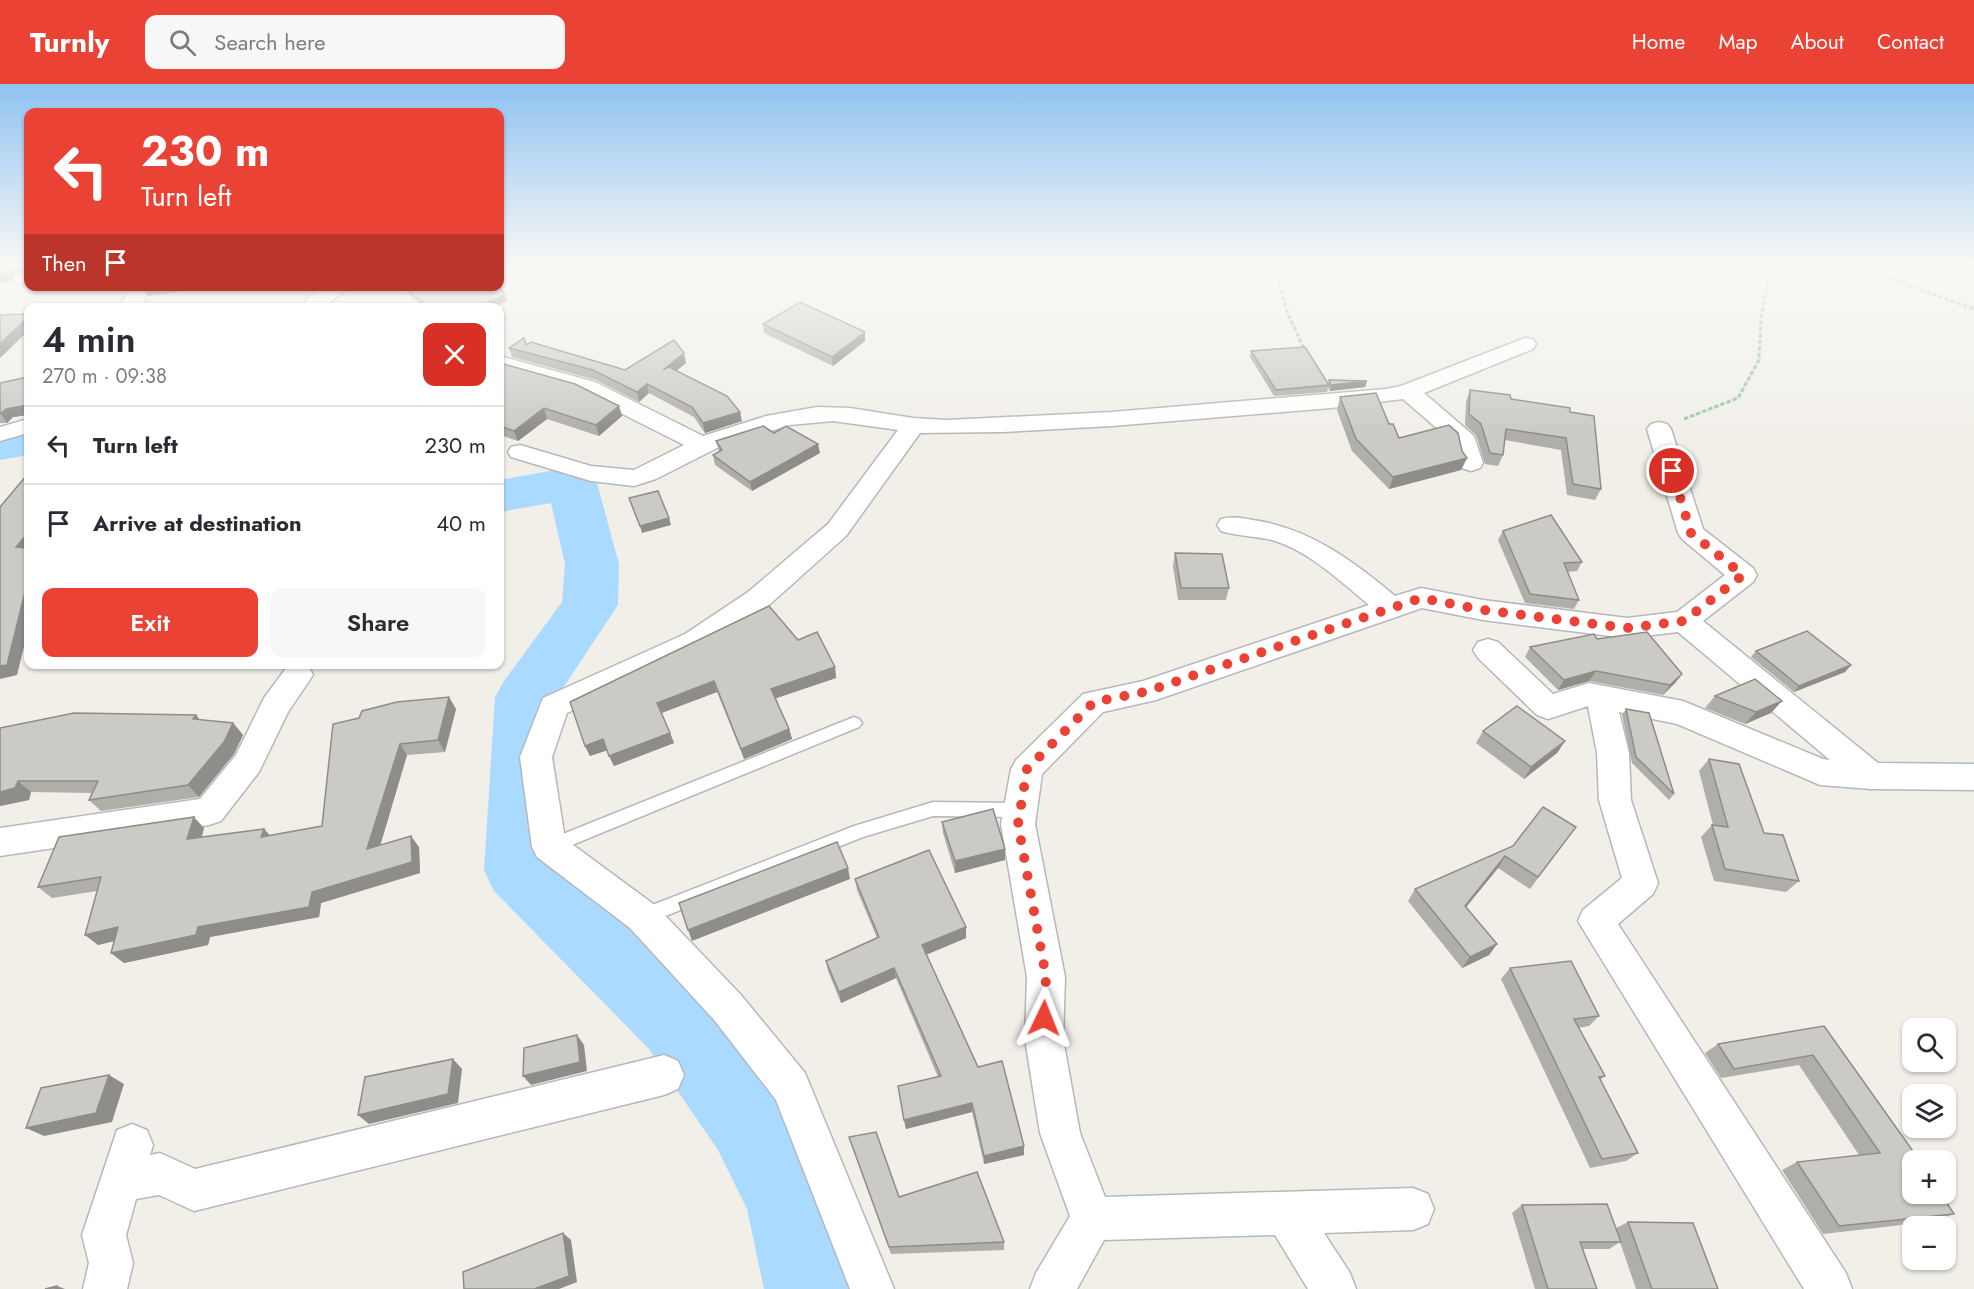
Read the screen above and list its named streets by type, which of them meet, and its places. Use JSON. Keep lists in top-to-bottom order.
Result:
{
  "page": {
    "header": "Turnly",
    "search": "Search here",
    "nav": [
      "Home",
      "Map",
      "About",
      "Contact"
    ],
    "turn": ["230 m", "Turn left"],
    "then": "Then",
    "heading": ["4 min", "270 m · 09:38"],
    "list": [
      {
        "name": "Turn left",
        "value": "230 m"
      },
      {
        "name": "Arrive at destination",
        "value": "40 m"
      }
    ],
    "buttons": ["Exit", "Share"],
    "map_buttons": ["+", "−"]
  }
}
